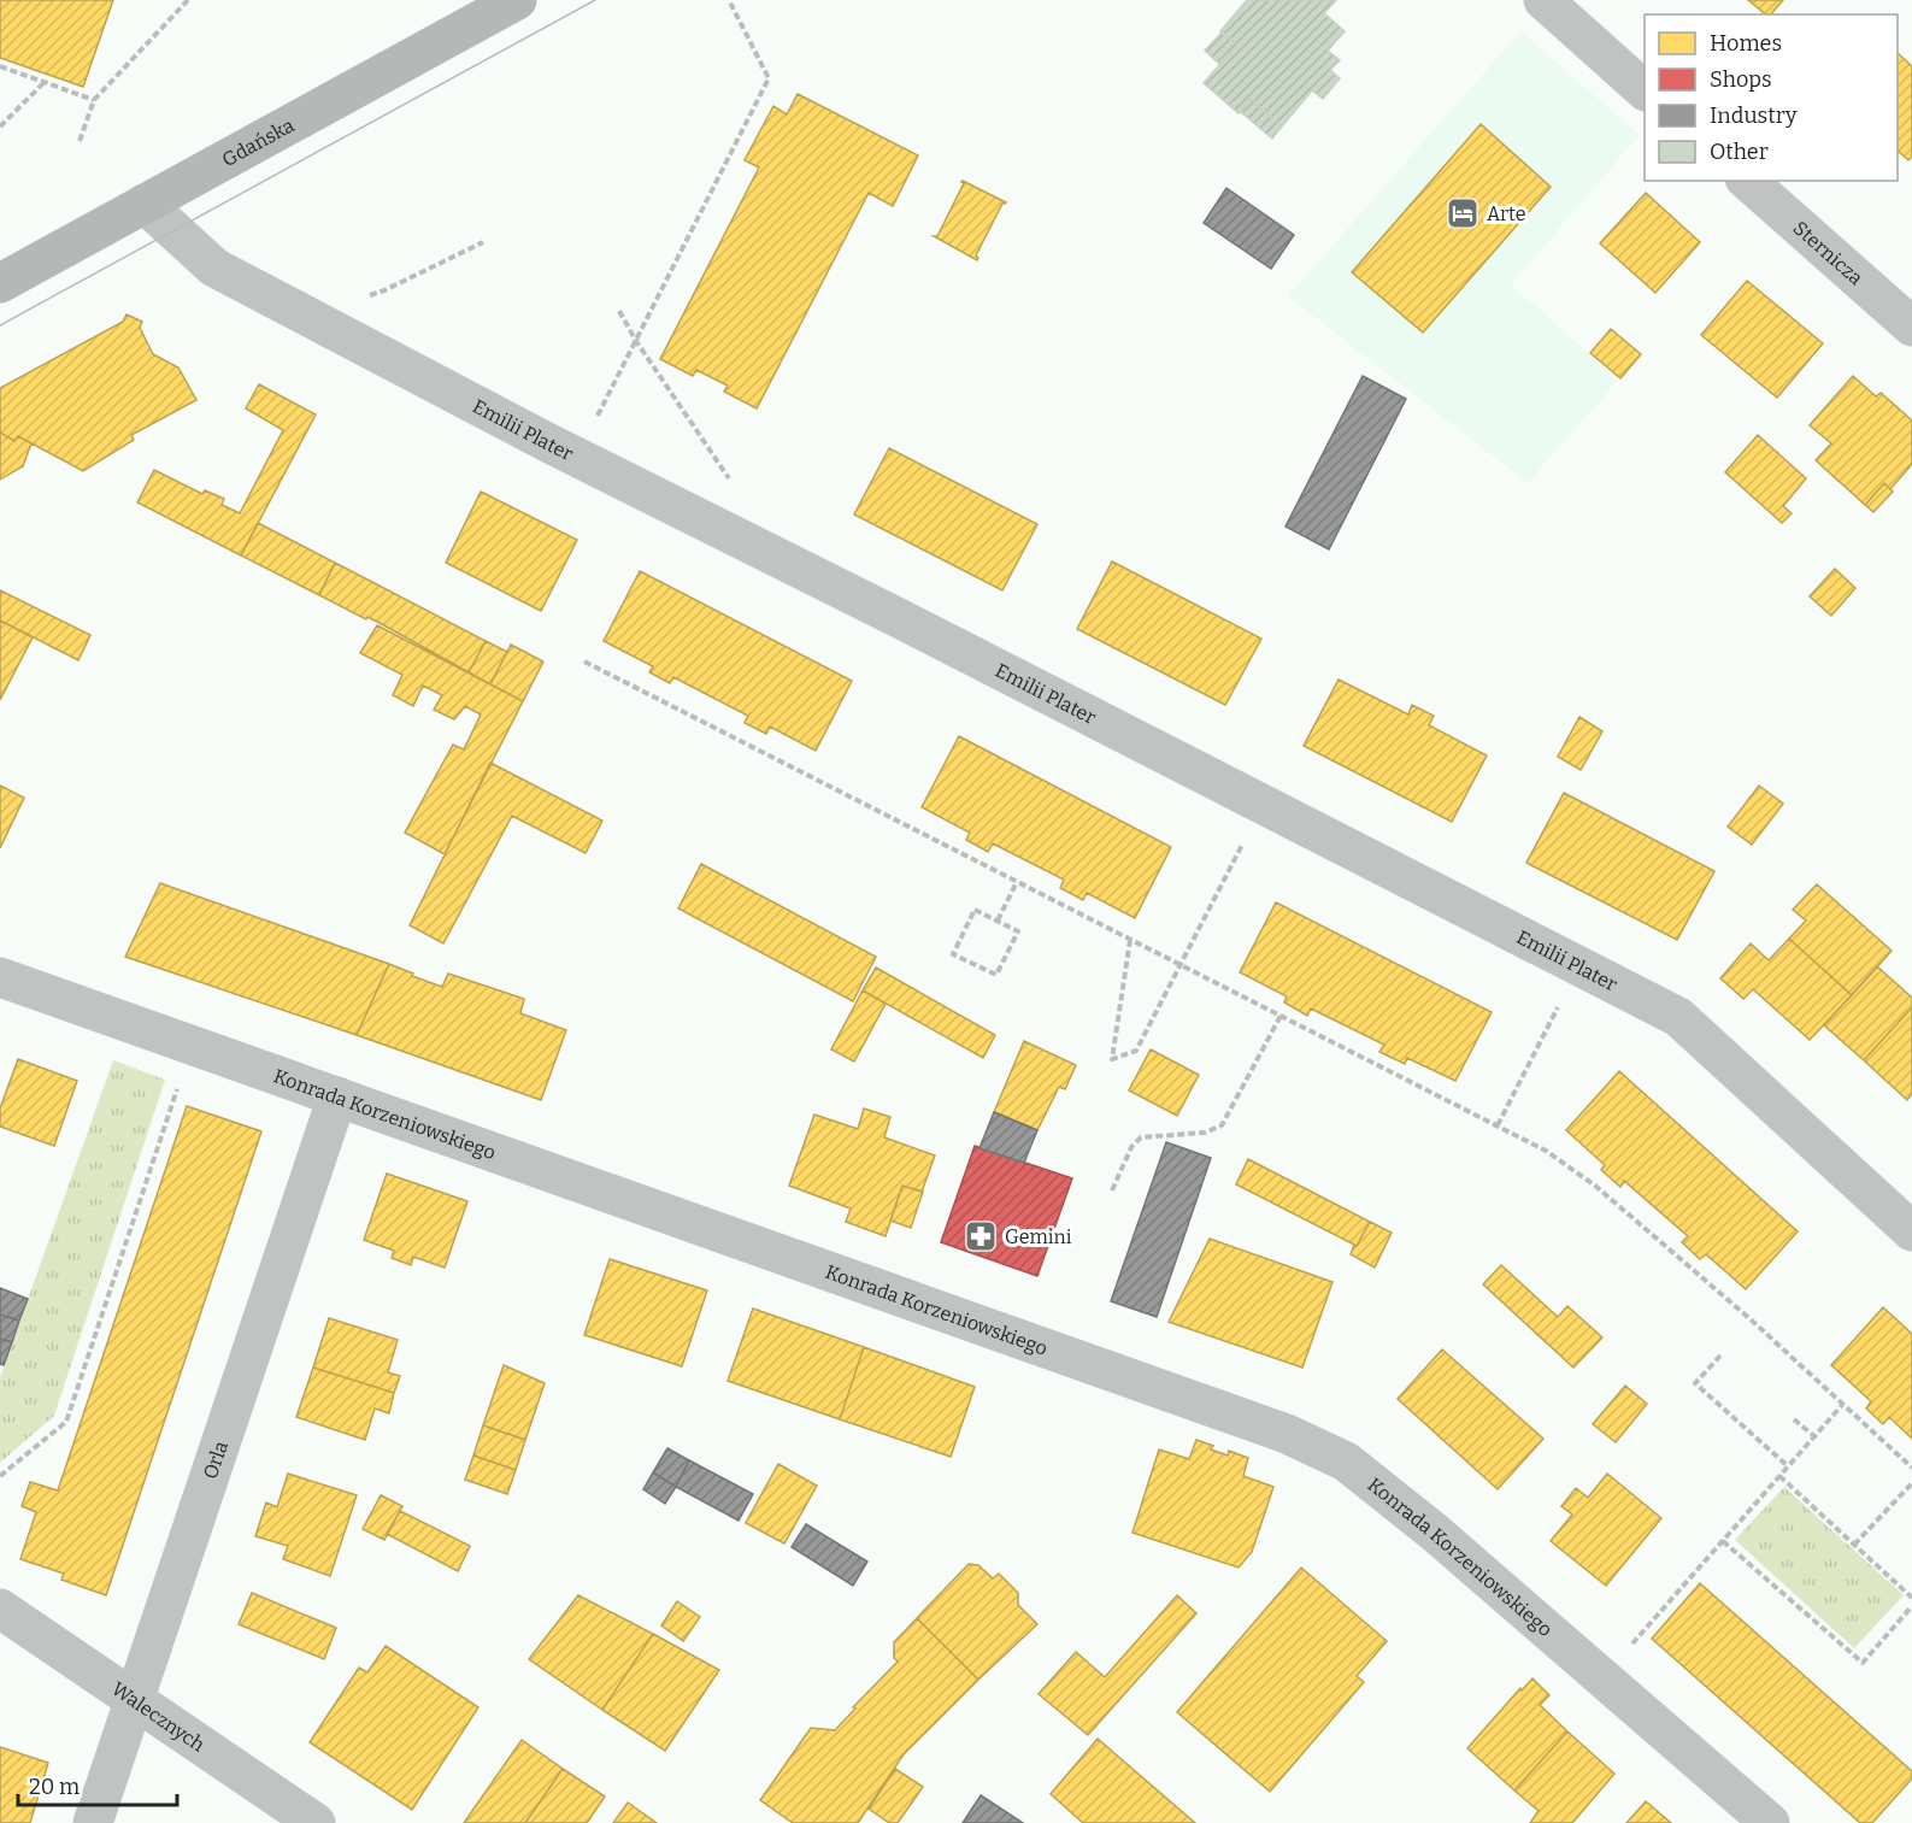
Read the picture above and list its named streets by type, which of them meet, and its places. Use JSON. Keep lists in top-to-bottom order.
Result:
{
  "streets": {
    "street": [
      "Gdańska",
      "Sternicza",
      "Emilii Plater",
      "Konrada Korzeniowskiego",
      "Orla",
      "Walecznych"
    ]
  },
  "crossings": [
    ["Gdańska", "Emilii Plater"],
    ["Konrada Korzeniowskiego", "Orla"],
    ["Orla", "Walecznych"]
  ],
  "places": {
    "hotel": ["Arte"],
    "pharmacy": ["Gemini"]
  },
  "legend": [
    "Homes",
    "Shops",
    "Industry",
    "Other"
  ],
  "scale_bar": "20 m"
}
